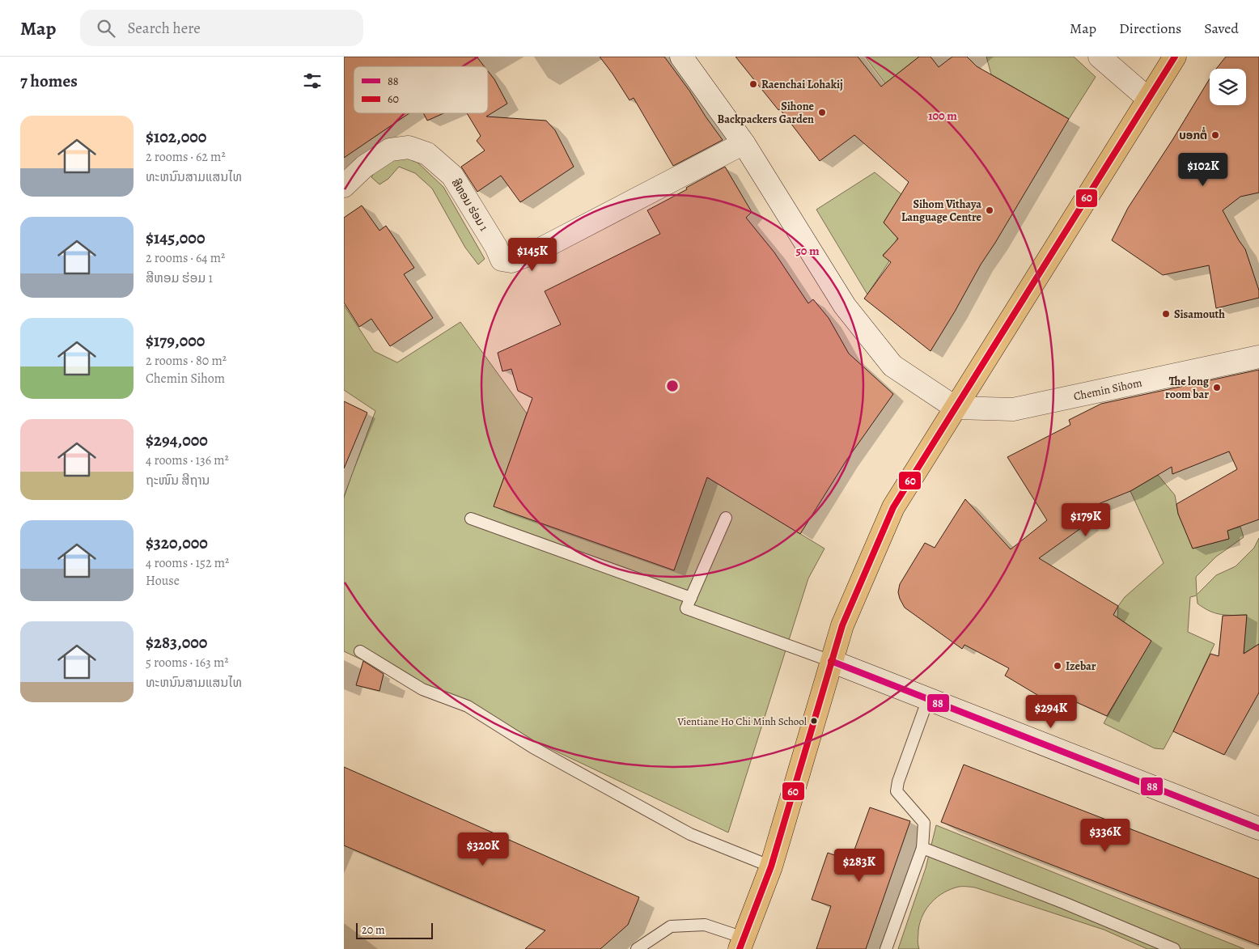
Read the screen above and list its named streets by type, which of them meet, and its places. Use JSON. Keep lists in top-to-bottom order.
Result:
{
  "streets": {
    "street": ["ສີຫອມ ຮ່ອມ 1", "Chemin Sihom"]
  },
  "places": [
    "Raenchai Lohakij",
    "Sihone Backpackers Garden",
    "ບອກຕໍ່",
    "Sihom Vithaya Language Centre",
    "Sisamouth",
    "The long room bar",
    "Izebar",
    "Vientiane Ho Chi Minh School"
  ],
  "lines": ["transit line 60", "transit line 88"],
  "legend": ["88", "60"],
  "scale_bar": "20 m",
  "page": {
    "header": "Map",
    "search": "Search here",
    "nav": ["Map", "Directions", "Saved"],
    "heading": "7 homes",
    "list": [
      {
        "name": "$102,000",
        "note": "2 rooms · 62 m² · ທະຫນົນສາມແສນໄທ"
      },
      {
        "name": "$145,000",
        "note": "2 rooms · 64 m² · ສີຫອມ ຮ່ອມ 1"
      },
      {
        "name": "$179,000",
        "note": "2 rooms · 80 m² · Chemin Sihom"
      },
      {
        "name": "$294,000",
        "note": "4 rooms · 136 m² · ຖະໜົນ ສີຖານ"
      },
      {
        "name": "$320,000",
        "note": "4 rooms · 152 m² · House"
      },
      {
        "name": "$283,000",
        "note": "5 rooms · 163 m² · ທະຫນົນສາມແສນໄທ"
      }
    ],
    "price": [
      "$102K",
      "$145K",
      "$179K",
      "$294K",
      "$336K",
      "$320K",
      "$283K"
    ],
    "scale": "20 m"
  },
  "rings": ["100 m", "50 m"]
}
